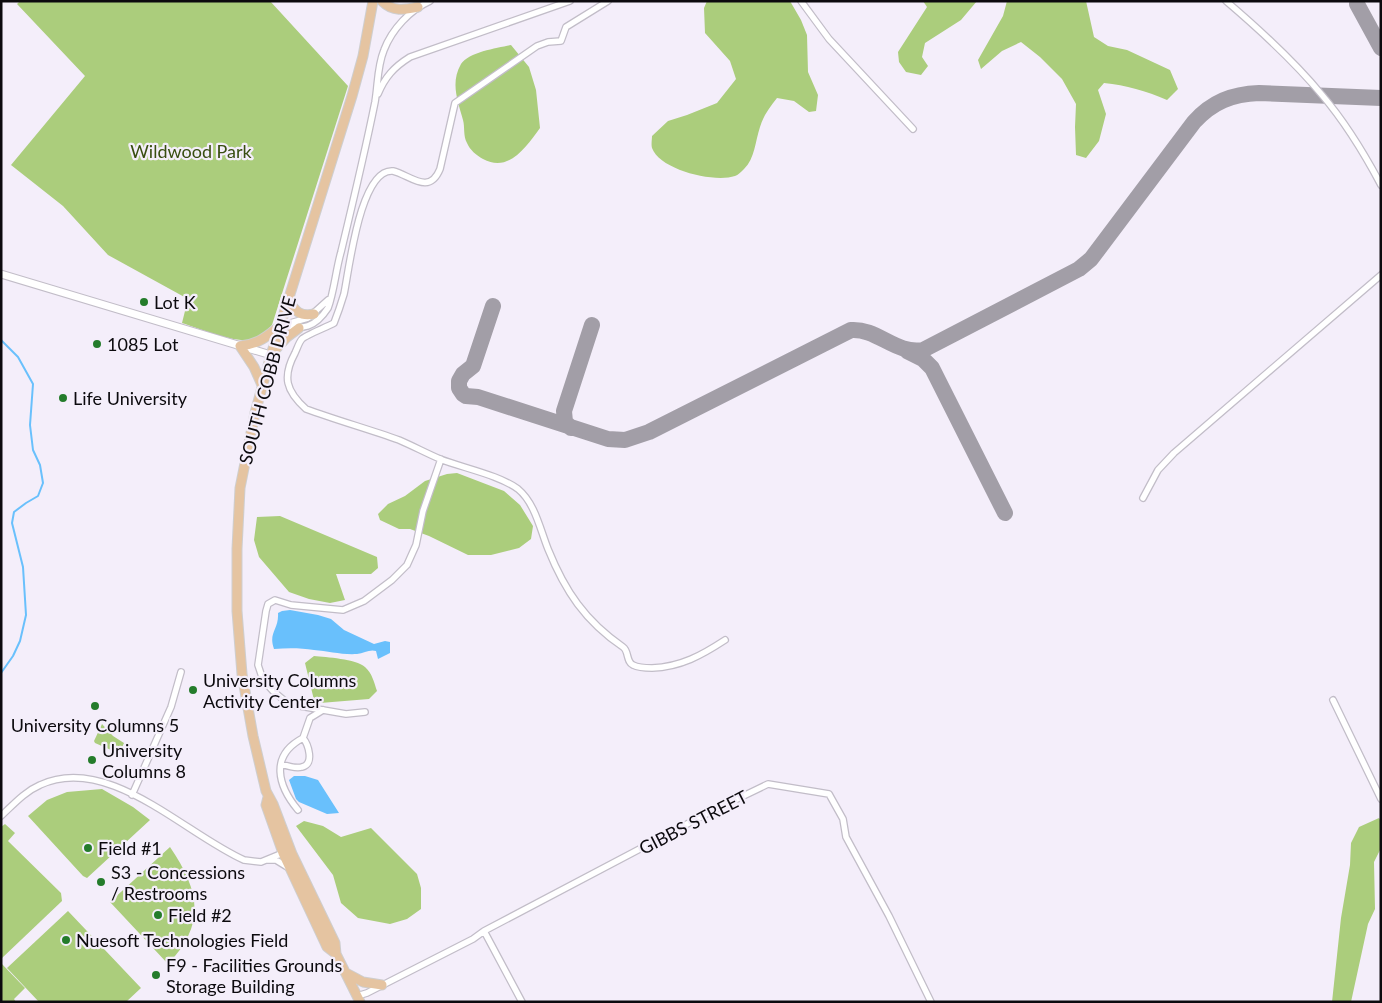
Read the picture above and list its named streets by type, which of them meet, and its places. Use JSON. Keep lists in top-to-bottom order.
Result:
{
  "streets": {
    "main road": ["SOUTH COBB DRIVE"],
    "street": ["GIBBS STREET"]
  },
  "crossings": [
    ["SOUTH COBB DRIVE", "GIBBS STREET"]
  ],
  "parks": ["Wildwood Park"],
  "places": [
    "Lot K",
    "1085 Lot",
    "Life University",
    "University Columns Activity Center",
    "University Columns 5",
    "University Columns 8",
    "Field #1",
    "S3 - Concessions / Restrooms",
    "Field #2",
    "Nuesoft Technologies Field",
    "F9 - Facilities Grounds Storage Building"
  ]
}
